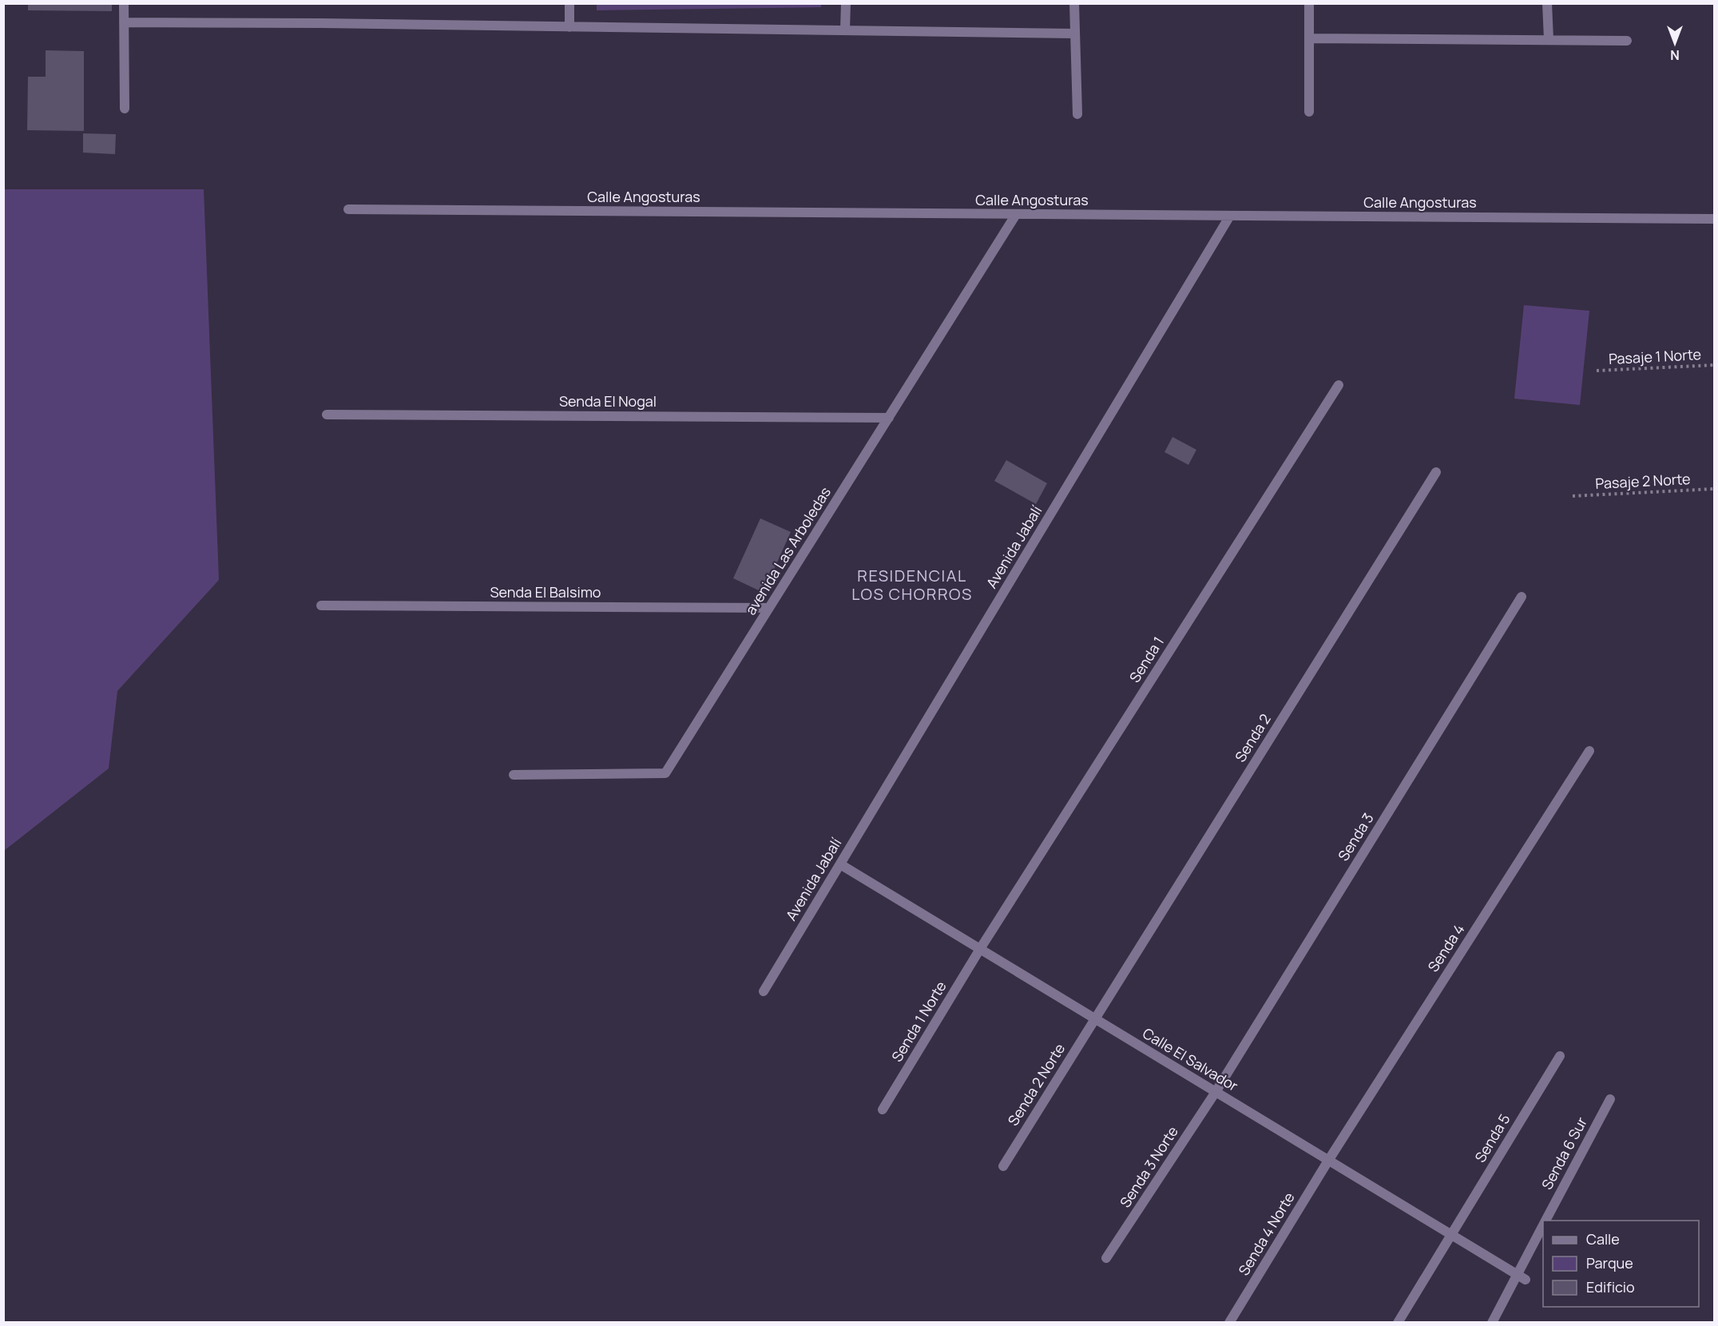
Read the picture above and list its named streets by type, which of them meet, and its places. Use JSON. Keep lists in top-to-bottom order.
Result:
{
  "streets": {
    "street": [
      "Calle Angosturas",
      "Senda El Nogal",
      "Avenida Jabalí",
      "avenida Las Arboledas",
      "Senda El Balsimo",
      "Senda 1",
      "Senda 2",
      "Senda 3",
      "Senda 4",
      "Senda 1 Norte",
      "Calle El Salvador",
      "Senda 2 Norte",
      "Senda 5",
      "Senda 6 Sur",
      "Senda 3 Norte",
      "Senda 4 Norte"
    ],
    "path": ["Pasaje 1 Norte", "Pasaje 2 Norte"]
  },
  "crossings": [
    ["Calle Angosturas", "Avenida Jabalí"],
    ["Calle Angosturas", "avenida Las Arboledas"],
    ["Senda El Nogal", "avenida Las Arboledas"],
    ["Avenida Jabalí", "Calle El Salvador"],
    ["avenida Las Arboledas", "Senda El Balsimo"],
    ["Senda 1", "Senda 1 Norte"],
    ["Senda 1", "Calle El Salvador"],
    ["Senda 2", "Calle El Salvador"],
    ["Senda 2", "Senda 2 Norte"],
    ["Senda 3", "Calle El Salvador"],
    ["Senda 3", "Senda 3 Norte"],
    ["Senda 4", "Calle El Salvador"],
    ["Senda 4", "Senda 4 Norte"],
    ["Senda 1 Norte", "Calle El Salvador"],
    ["Calle El Salvador", "Senda 2 Norte"],
    ["Calle El Salvador", "Senda 5"],
    ["Calle El Salvador", "Senda 6 Sur"],
    ["Calle El Salvador", "Senda 3 Norte"],
    ["Calle El Salvador", "Senda 4 Norte"]
  ],
  "districts": ["RESIDENCIAL LOS CHORROS"],
  "legend": ["Calle", "Parque", "Edificio"],
  "north": "bottom"
}
